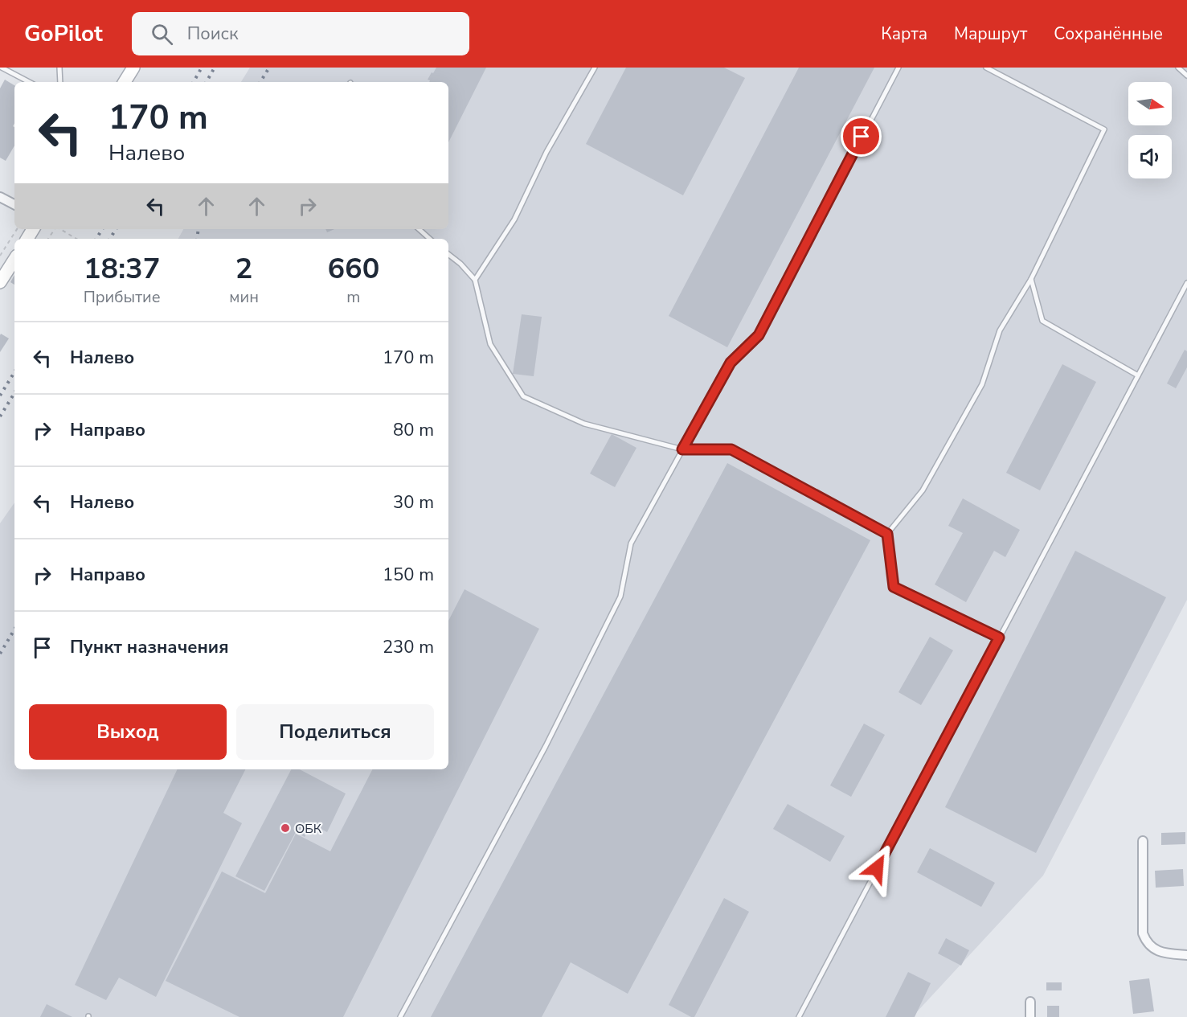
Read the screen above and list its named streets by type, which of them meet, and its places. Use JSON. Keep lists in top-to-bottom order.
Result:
{
  "places": ["ОБК"],
  "north": "right",
  "page": {
    "header": "GoPilot",
    "search": "Поиск",
    "nav": ["Карта", "Маршрут", "Сохранённые"],
    "turn": ["170 m", "Налево"],
    "eta": [
      "18:37",
      "Прибытие",
      "2",
      "мин",
      "660",
      "m"
    ],
    "list": [
      {
        "name": "Налево",
        "value": "170 m"
      },
      {
        "name": "Направо",
        "value": "80 m"
      },
      {
        "name": "Налево",
        "value": "30 m"
      },
      {
        "name": "Направо",
        "value": "150 m"
      },
      {
        "name": "Пункт назначения",
        "value": "230 m"
      }
    ],
    "buttons": ["Выход", "Поделиться"]
  }
}
